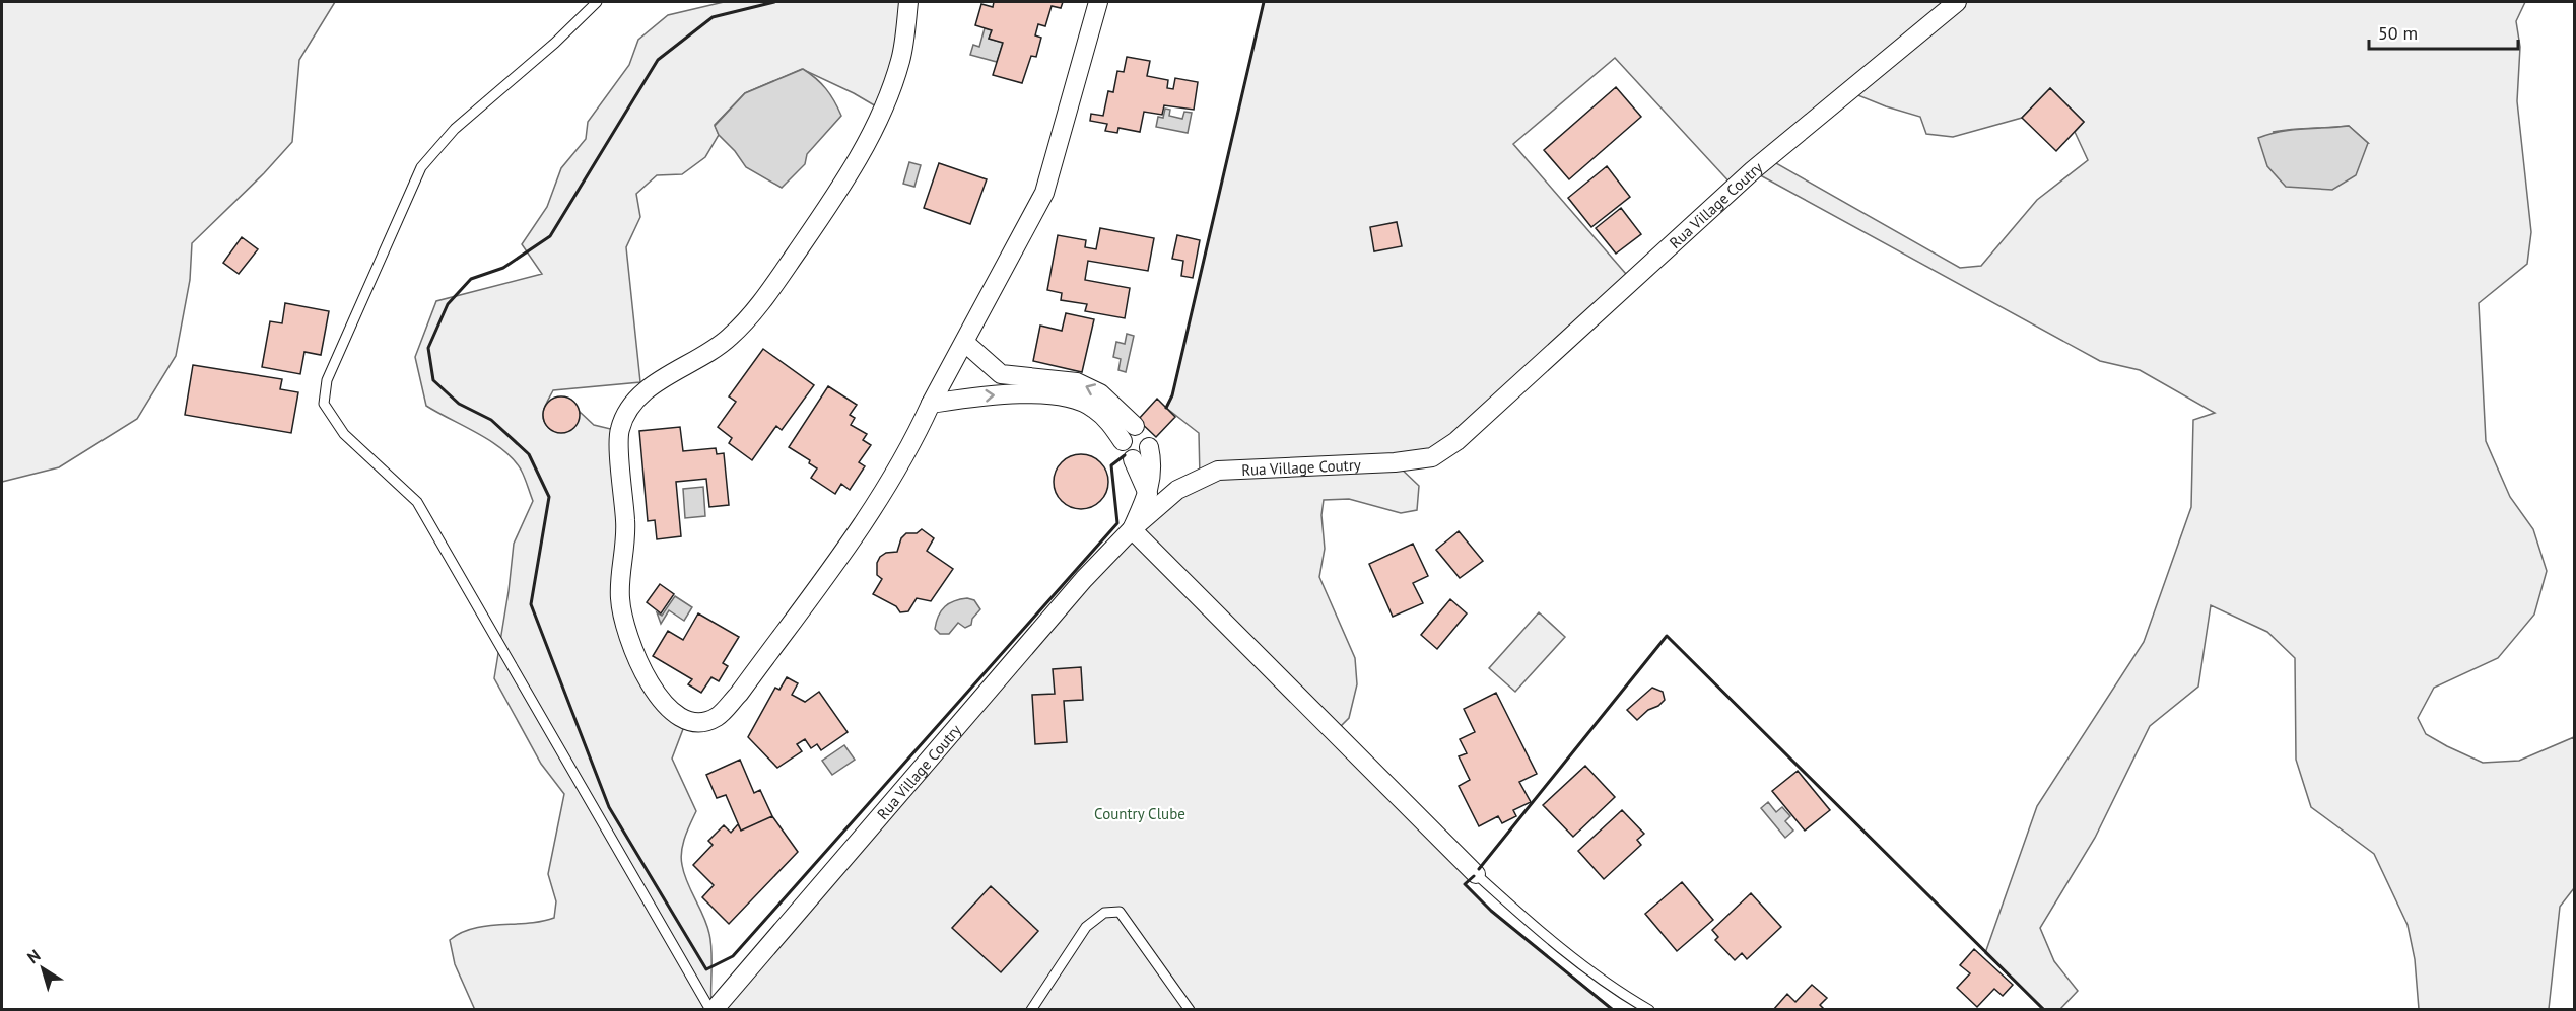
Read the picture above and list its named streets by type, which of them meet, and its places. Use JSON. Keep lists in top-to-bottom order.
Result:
{
  "streets": {
    "street": ["Rua Village Coutry"]
  },
  "parks": ["Country Clube"],
  "scale_bar": "50 m",
  "north": "top left"
}
